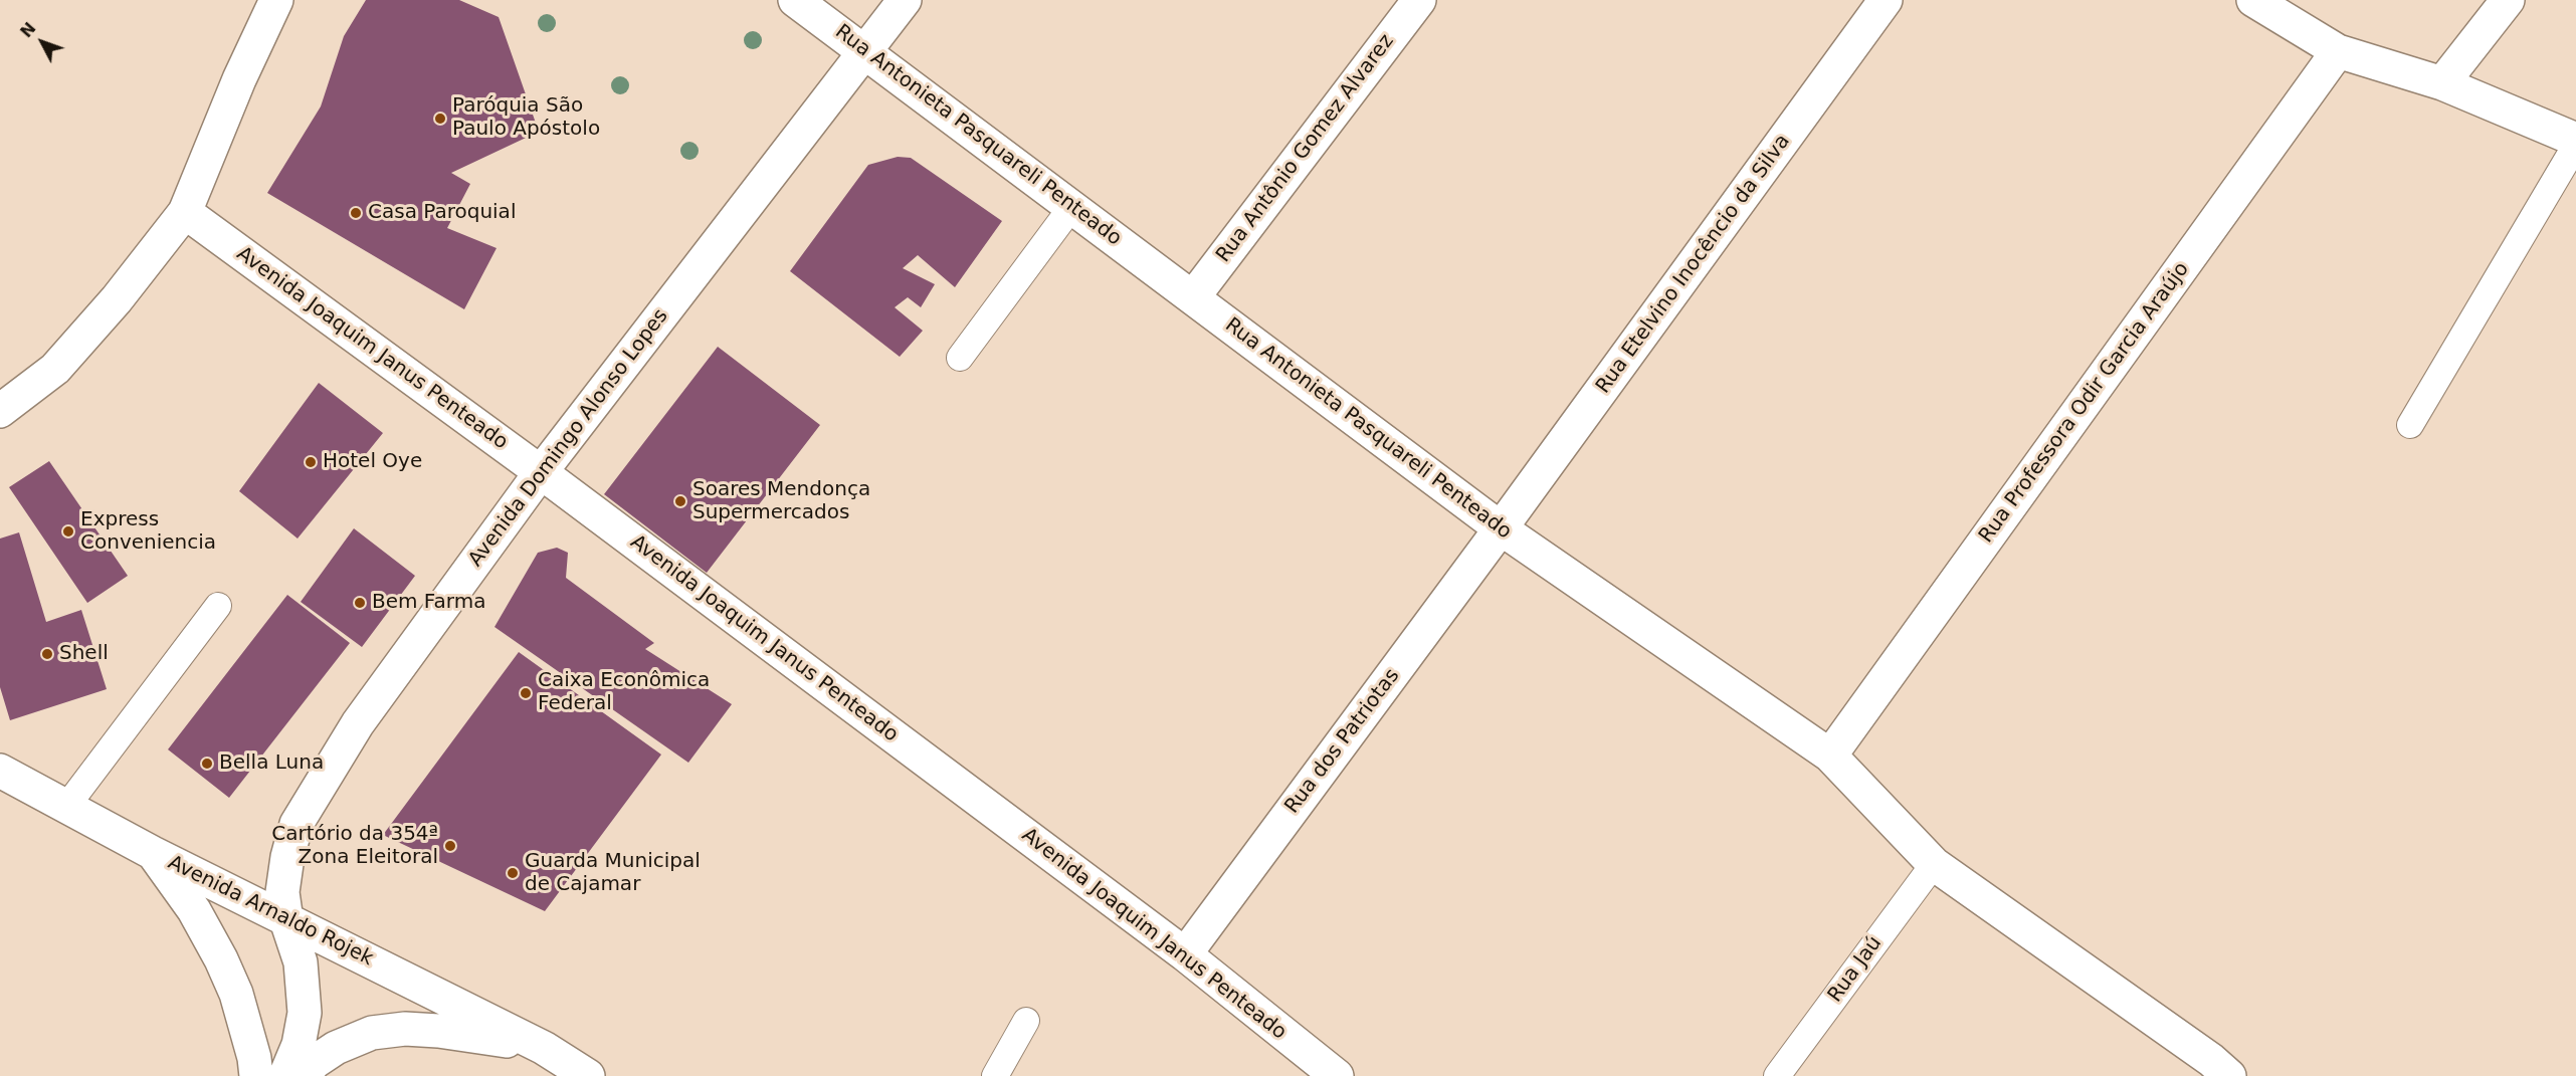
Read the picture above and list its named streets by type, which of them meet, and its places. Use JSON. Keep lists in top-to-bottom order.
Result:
{
  "streets": {
    "street": [
      "Rua Antonieta Pasquareli Penteado",
      "Rua Antônio Gomez Alvarez",
      "Rua Etelvino Inocêncio da Silva",
      "Avenida Joaquim Janus Penteado",
      "Rua Professora Odir Garcia Araújo",
      "Avenida Domingo Alonso Lopes",
      "Rua dos Patriotas",
      "Avenida Arnaldo Rojek"
    ],
    "lane": ["Rua Jaú"]
  },
  "crossings": [
    ["Rua Antonieta Pasquareli Penteado", "Rua Antônio Gomez Alvarez"],
    ["Rua Antonieta Pasquareli Penteado", "Rua Etelvino Inocêncio da Silva"],
    ["Rua Antonieta Pasquareli Penteado", "Rua Professora Odir Garcia Araújo"],
    ["Rua Antonieta Pasquareli Penteado", "Avenida Domingo Alonso Lopes"],
    ["Rua Antonieta Pasquareli Penteado", "Rua dos Patriotas"],
    ["Rua Antonieta Pasquareli Penteado", "Rua Jaú"],
    ["Rua Etelvino Inocêncio da Silva", "Rua dos Patriotas"],
    ["Avenida Joaquim Janus Penteado", "Avenida Domingo Alonso Lopes"],
    ["Avenida Joaquim Janus Penteado", "Rua dos Patriotas"],
    ["Avenida Domingo Alonso Lopes", "Avenida Arnaldo Rojek"]
  ],
  "places": [
    "Paróquia São Paulo Apóstolo",
    "Casa Paroquial",
    "Hotel Oye",
    "Soares Mendonça Supermercados",
    "Express Conveniencia",
    "Bem Farma",
    "Shell",
    "Caixa Econômica Federal",
    "Bella Luna",
    "Cartório da 354ª Zona Eleitoral",
    "Guarda Municipal de Cajamar"
  ],
  "north": "top left"
}
